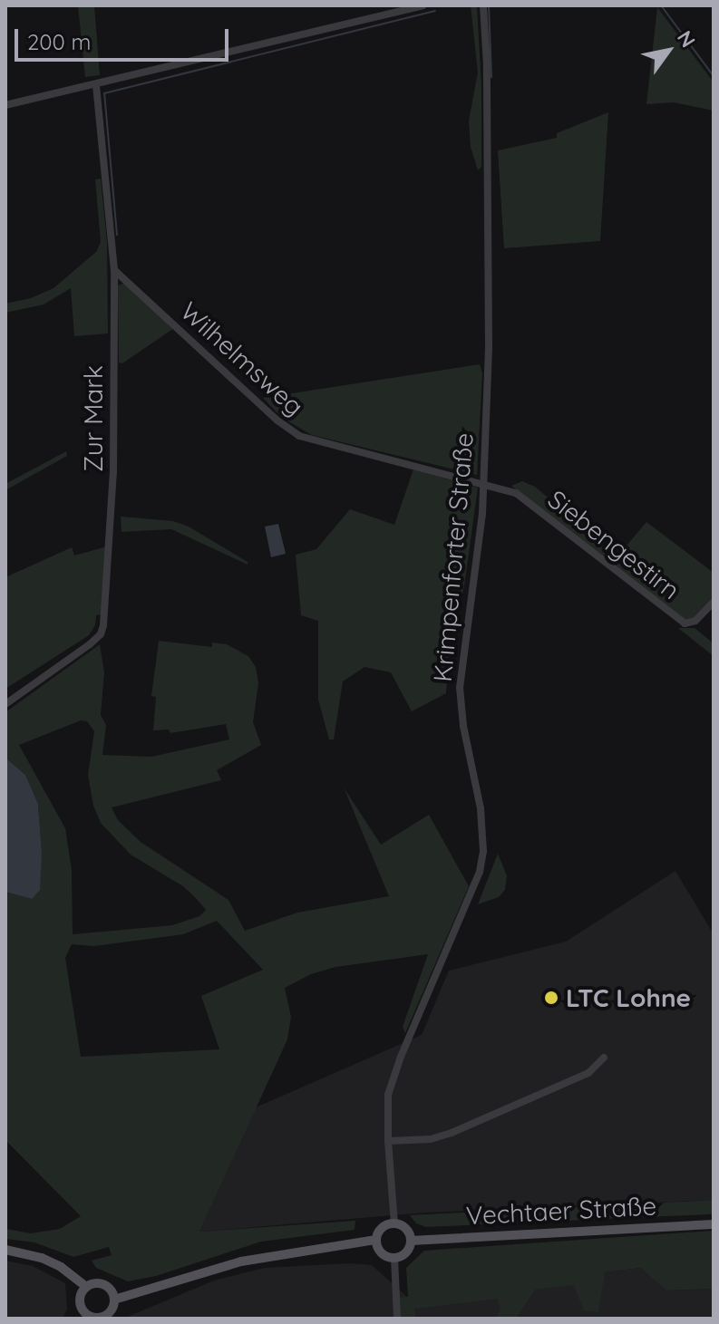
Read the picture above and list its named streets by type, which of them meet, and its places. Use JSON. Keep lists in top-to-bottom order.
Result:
{
  "streets": {
    "main road": ["Vechtaer Straße"],
    "street": [
      "Wilhelmsweg",
      "Zur Mark",
      "Siebengestirn",
      "Krimpenforter Straße"
    ]
  },
  "crossings": [
    ["Wilhelmsweg", "Zur Mark"],
    ["Wilhelmsweg", "Siebengestirn"],
    ["Wilhelmsweg", "Krimpenforter Straße"],
    ["Siebengestirn", "Krimpenforter Straße"],
    ["Krimpenforter Straße", "Vechtaer Straße"]
  ],
  "places": ["LTC Lohne"],
  "scale_bar": "200 m",
  "north": "top right"
}
